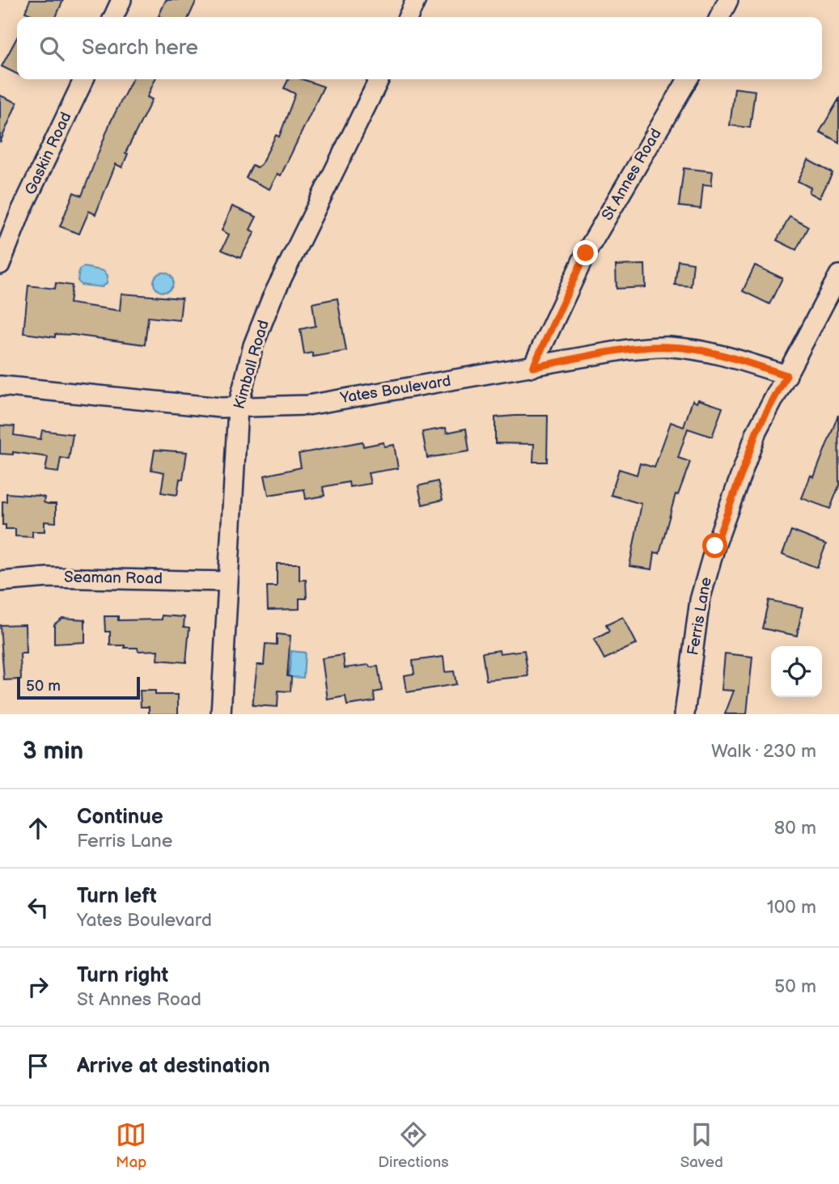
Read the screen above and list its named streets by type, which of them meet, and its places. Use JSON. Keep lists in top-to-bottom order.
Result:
{
  "streets": {
    "street": [
      "Gaskin Road",
      "St Annes Road",
      "Kimball Road",
      "Yates Boulevard",
      "Seaman Road",
      "Ferris Lane"
    ]
  },
  "crossings": [
    ["St Annes Road", "Yates Boulevard"],
    ["Kimball Road", "Yates Boulevard"],
    ["Kimball Road", "Seaman Road"],
    ["Yates Boulevard", "Ferris Lane"]
  ],
  "scale_bar": "50 m",
  "page": {
    "search": "Search here",
    "scale": "50 m",
    "heading": ["3 min", "Walk · 230 m"],
    "list": [
      ["Continue", "Ferris Lane", "80 m"],
      ["Turn left", "Yates Boulevard", "100 m"],
      ["Turn right", "St Annes Road", "50 m"],
      "Arrive at destination"
    ],
    "nav": ["Map", "Directions", "Saved"]
  }
}
